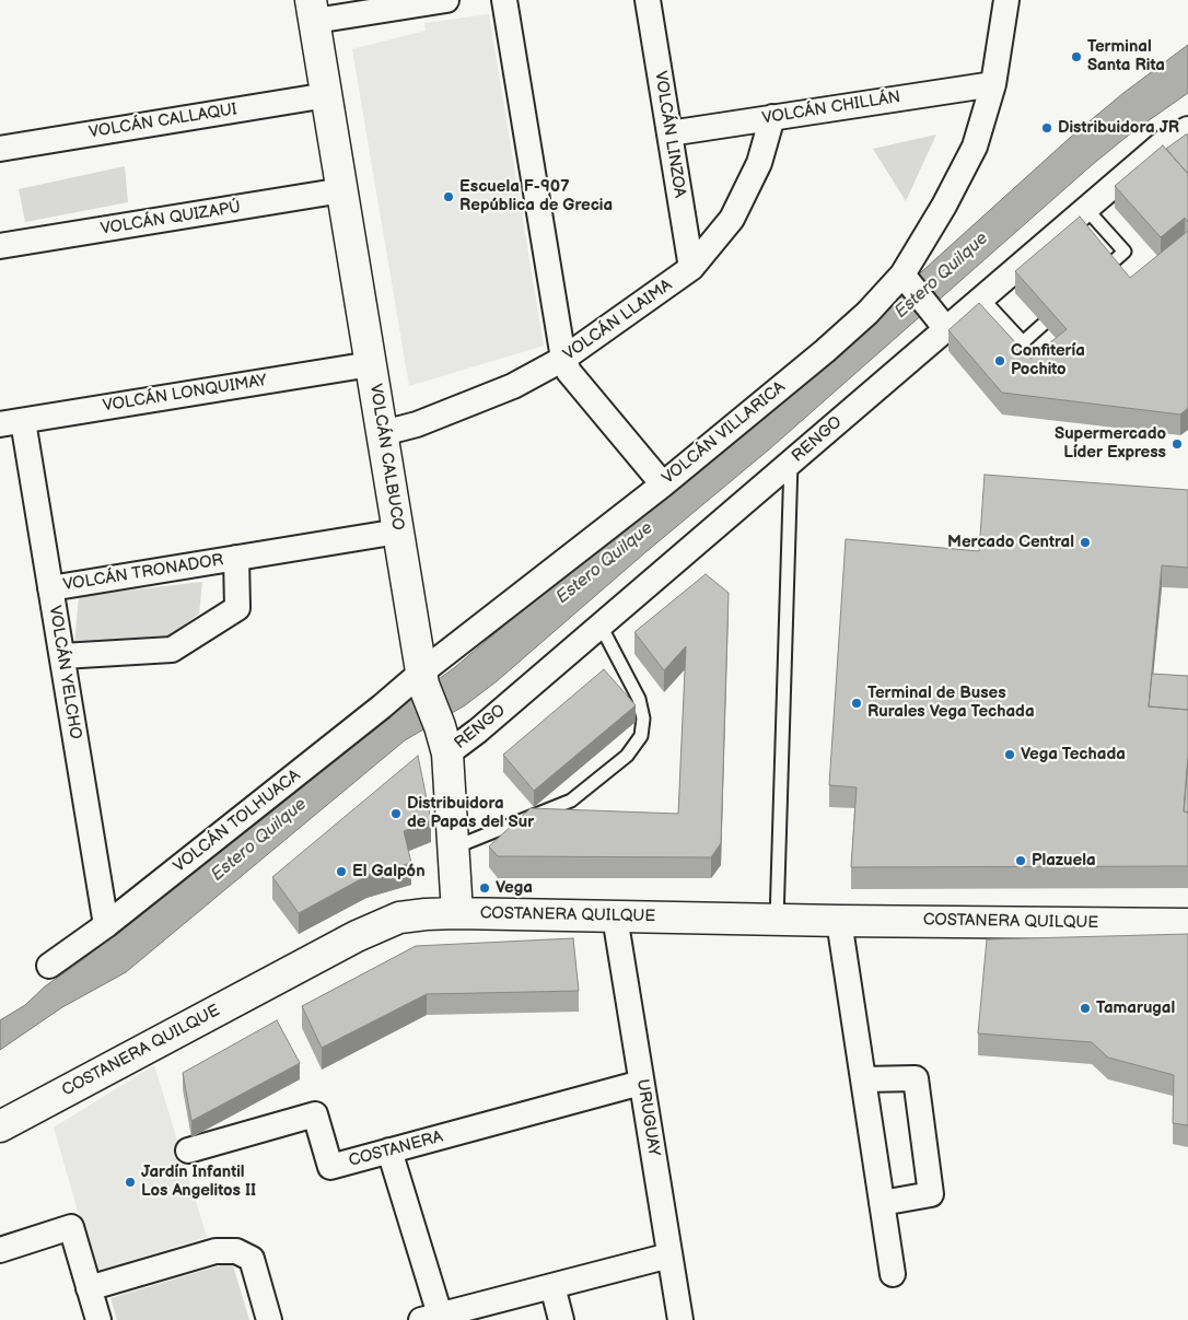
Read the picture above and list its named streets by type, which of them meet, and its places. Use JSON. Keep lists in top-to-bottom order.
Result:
{
  "streets": {
    "main road": ["VOLCÁN CALBUCO", "COSTANERA QUILQUE"],
    "street": [
      "VOLCÁN CHILLÁN",
      "VOLCÁN CALLAQUI",
      "VOLCÁN LINZOA",
      "VOLCÁN QUIZAPÚ",
      "VOLCÁN LLAIMA",
      "VOLCÁN LONQUIMAY",
      "VOLCÁN VILLARICA",
      "RENGO",
      "VOLCÁN TRONADOR",
      "VOLCÁN YELCHO",
      "VOLCÁN TOLHUACA",
      "URUGUAY",
      "COSTANERA"
    ]
  },
  "crossings": [
    ["VOLCÁN CHILLÁN", "VOLCÁN LINZOA"],
    ["VOLCÁN CHILLÁN", "VOLCÁN LLAIMA"],
    ["VOLCÁN CHILLÁN", "VOLCÁN VILLARICA"],
    ["VOLCÁN CALLAQUI", "VOLCÁN CALBUCO"],
    ["VOLCÁN LINZOA", "VOLCÁN LLAIMA"],
    ["VOLCÁN QUIZAPÚ", "VOLCÁN CALBUCO"],
    ["VOLCÁN LLAIMA", "VOLCÁN CALBUCO"],
    ["VOLCÁN LONQUIMAY", "VOLCÁN CALBUCO"],
    ["VOLCÁN LONQUIMAY", "VOLCÁN YELCHO"],
    ["VOLCÁN VILLARICA", "VOLCÁN CALBUCO"],
    ["VOLCÁN VILLARICA", "VOLCÁN TOLHUACA"],
    ["RENGO", "VOLCÁN CALBUCO"],
    ["VOLCÁN CALBUCO", "VOLCÁN TRONADOR"],
    ["VOLCÁN CALBUCO", "VOLCÁN TOLHUACA"],
    ["VOLCÁN CALBUCO", "COSTANERA QUILQUE"],
    ["VOLCÁN TRONADOR", "VOLCÁN YELCHO"],
    ["VOLCÁN YELCHO", "VOLCÁN TOLHUACA"],
    ["COSTANERA QUILQUE", "URUGUAY"],
    ["URUGUAY", "COSTANERA"]
  ],
  "water": ["Estero Quilque"],
  "places": [
    "Terminal Santa Rita",
    "Distribuidora JR",
    "Escuela F-907 República de Grecia",
    "Confitería Pochito",
    "Supermercado Líder Express",
    "Mercado Central",
    "Terminal de Buses Rurales Vega Techada",
    "Vega Techada",
    "Distribuidora de Papas del Sur",
    "Plazuela",
    "El Galpón",
    "Vega",
    "Tamarugal",
    "Jardín Infantil Los Angelitos II"
  ]
}
